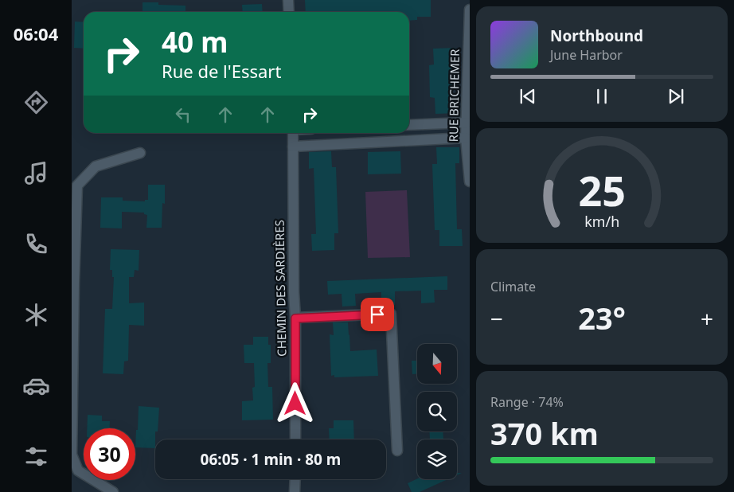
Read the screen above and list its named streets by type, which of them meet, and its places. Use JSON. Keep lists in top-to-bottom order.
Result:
{
  "streets": {
    "street": ["RUE BRICHEMER", "CHEMIN DES SARDIÈRES"]
  },
  "north": "bottom",
  "page": {
    "tabs": "06:04",
    "turn": ["40 m", "Rue de l'Essart"],
    "song": ["Northbound", "June Harbor"],
    "tile": [
      "Climate",
      ["Range · 74%", "370 km"]
    ],
    "heat": ["−", "23°", "+"],
    "limit": "30",
    "trip": "06:05 · 1 min · 80 m",
    "gauge": ["25", "km/h"]
  }
}
